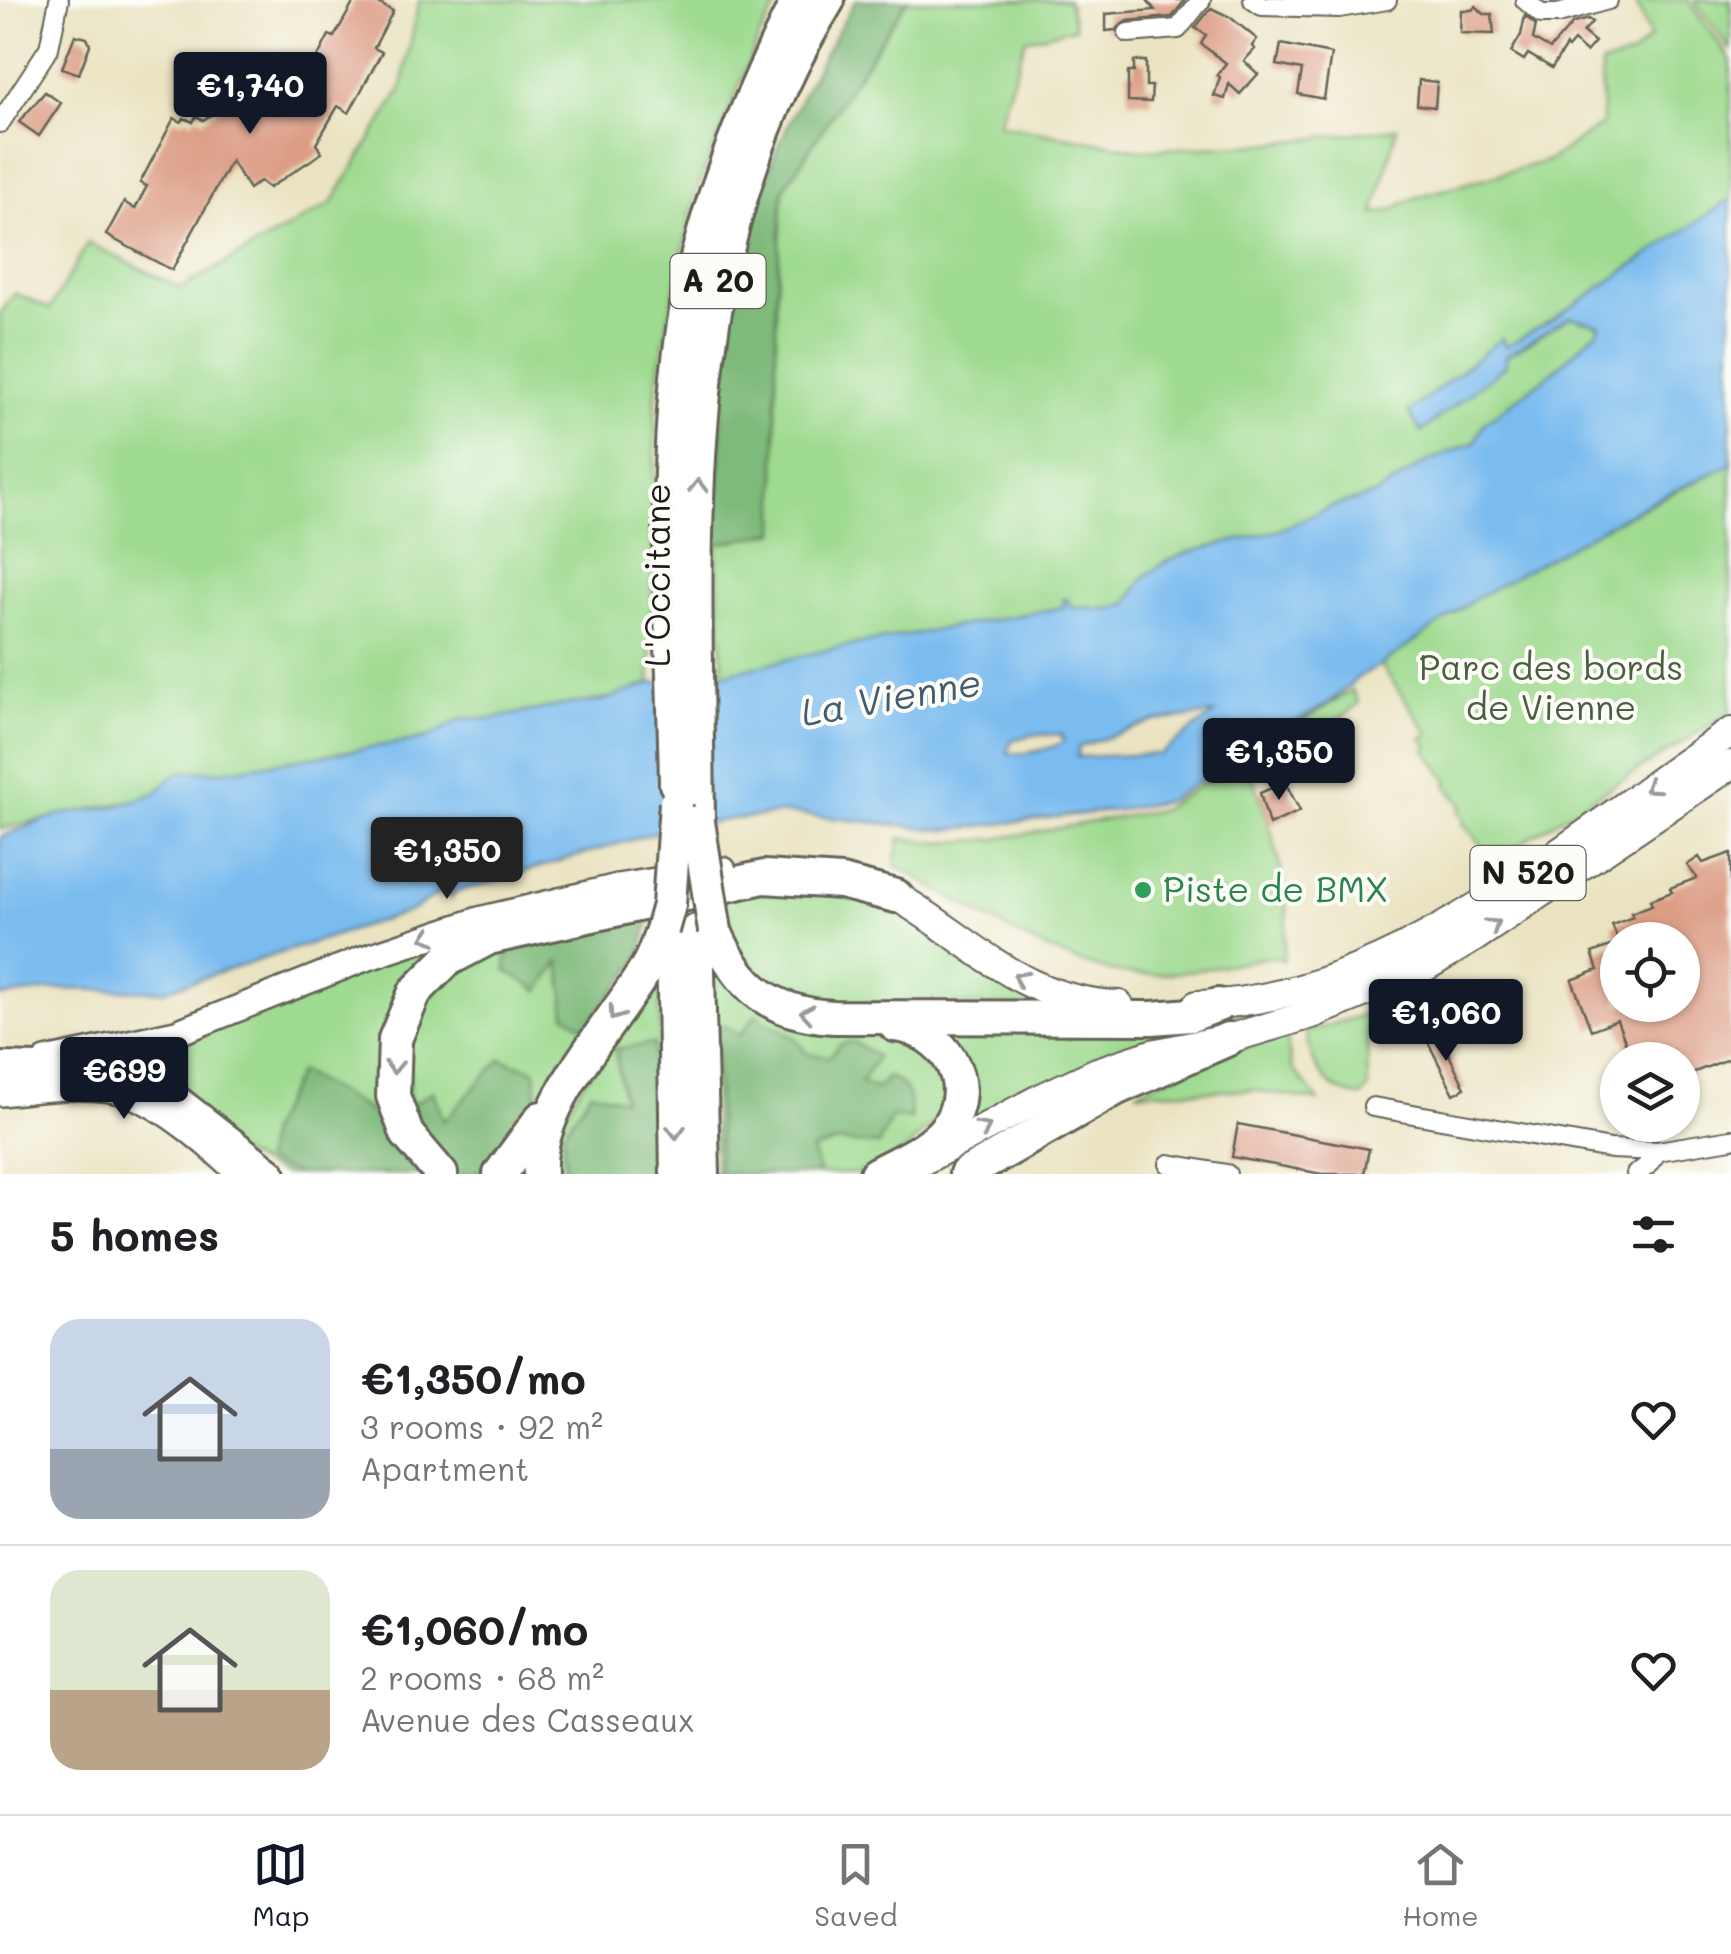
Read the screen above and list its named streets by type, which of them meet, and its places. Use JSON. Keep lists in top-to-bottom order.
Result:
{
  "streets": {
    "highway": ["A 20", "L'Occitane"],
    "main road": ["N 520"]
  },
  "water": ["La Vienne"],
  "parks": ["Parc des bords de Vienne"],
  "places": ["Piste de BMX"],
  "page": {
    "price": [
      "€1,740",
      "€1,350",
      "€1,350",
      "€1,060",
      "€699"
    ],
    "heading": "5 homes",
    "list": [
      {
        "name": "€1,350/mo",
        "note": "3 rooms · 92 m² · Apartment"
      },
      {
        "name": "€1,060/mo",
        "note": "2 rooms · 68 m² · Avenue des Casseaux"
      }
    ],
    "tabs": ["Map", "Saved", "Home"]
  }
}
